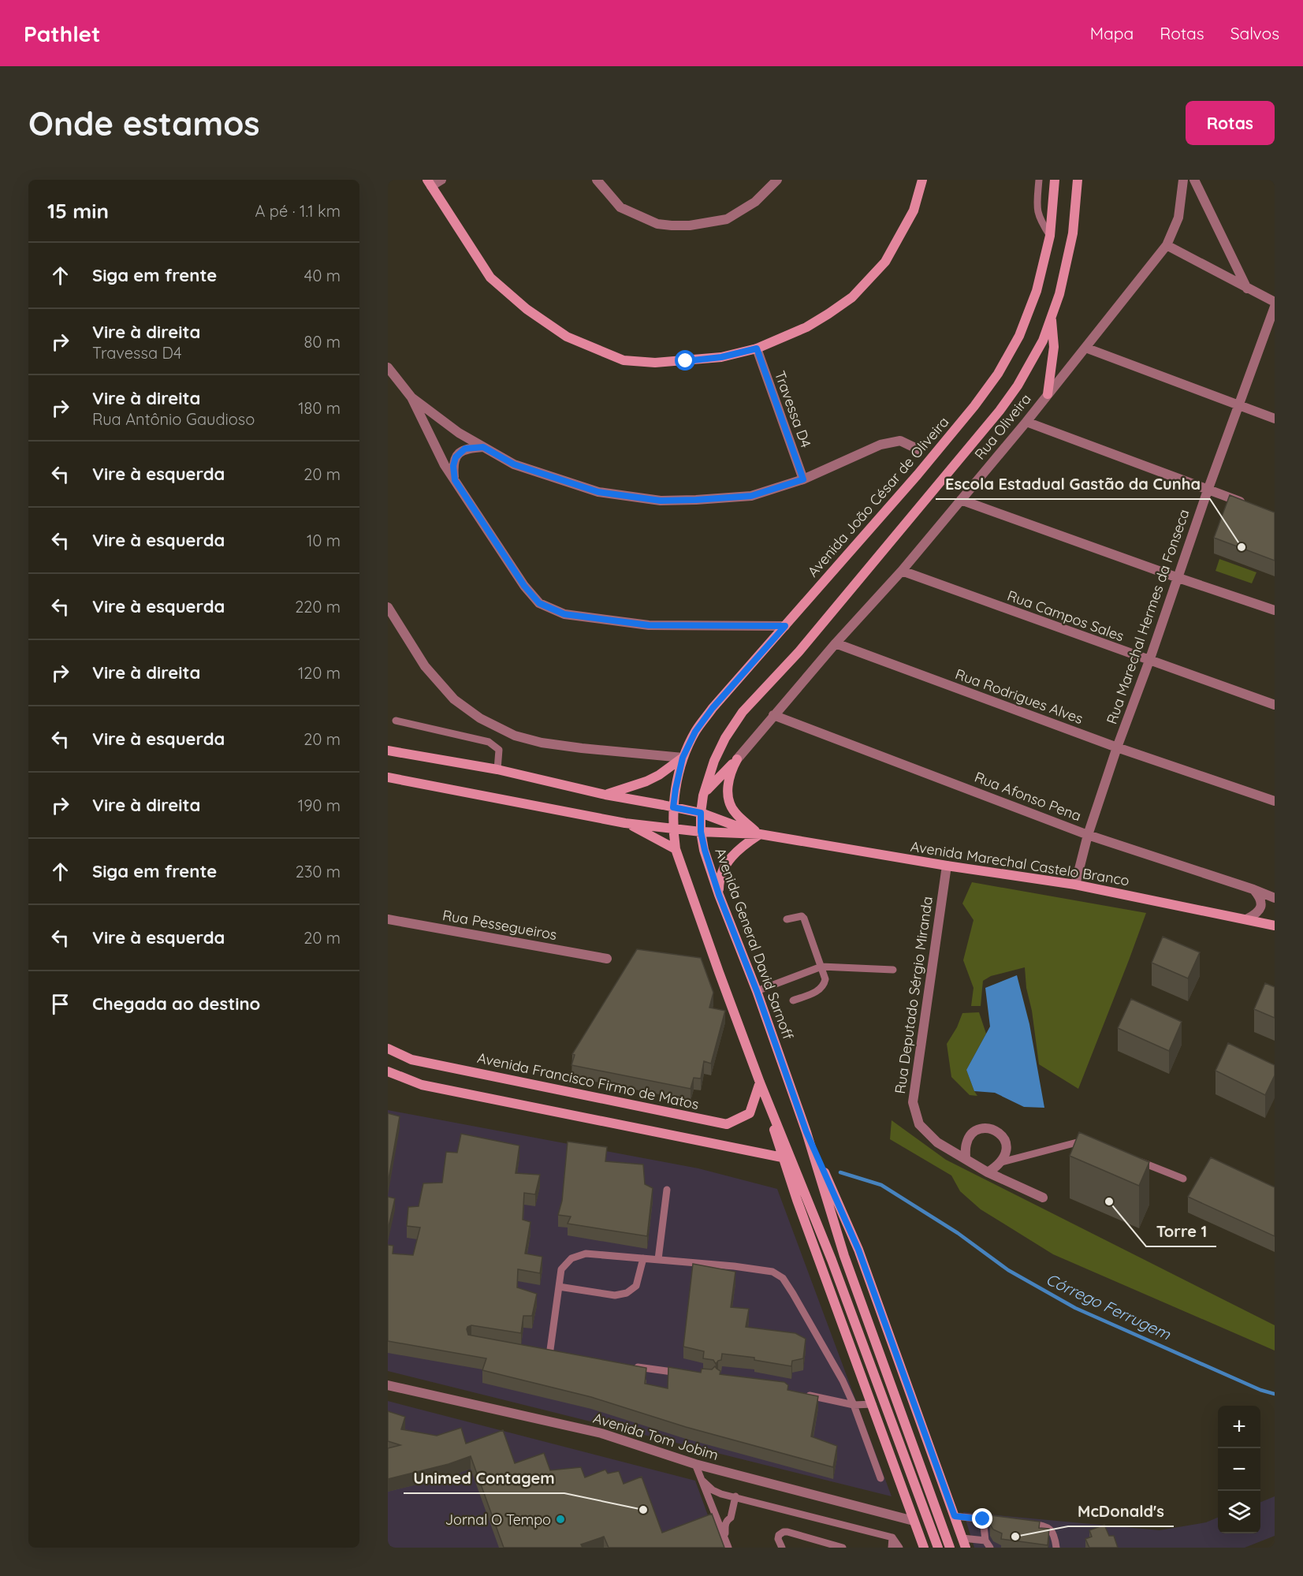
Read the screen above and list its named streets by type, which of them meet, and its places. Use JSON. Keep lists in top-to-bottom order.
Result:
{
  "streets": {
    "main road": [
      "Avenida João César de Oliveira",
      "Avenida Marechal Castelo Branco",
      "Avenida General David Sarnoff",
      "Avenida Francisco Firmo de Matos"
    ],
    "street": [
      "Travessa D4",
      "Rua Oliveira",
      "Rua Campos Sales",
      "Rua Marechal Hermes da Fonseca",
      "Rua Rodrigues Alves",
      "Rua Afonso Pena",
      "Rua Pessegueiros",
      "Rua Deputado Sérgio Miranda",
      "Avenida Tom Jobim"
    ]
  },
  "crossings": [
    ["Rua Oliveira", "Rua Campos Sales"],
    ["Rua Oliveira", "Rua Rodrigues Alves"],
    ["Rua Oliveira", "Rua Afonso Pena"],
    ["Rua Campos Sales", "Rua Marechal Hermes da Fonseca"],
    ["Rua Marechal Hermes da Fonseca", "Rua Rodrigues Alves"],
    ["Rua Marechal Hermes da Fonseca", "Rua Afonso Pena"],
    ["Rua Marechal Hermes da Fonseca", "Avenida Marechal Castelo Branco"],
    ["Avenida Marechal Castelo Branco", "Avenida General David Sarnoff"],
    ["Avenida Marechal Castelo Branco", "Rua Deputado Sérgio Miranda"]
  ],
  "water": ["Córrego Ferrugem"],
  "places": [
    "Escola Estadual Gastão da Cunha",
    "Torre 1",
    "Unimed Contagem",
    "Jornal O Tempo",
    "McDonald's"
  ],
  "page": {
    "header": "Pathlet",
    "nav": ["Mapa", "Rotas", "Salvos"],
    "buttons": "Rotas",
    "title": "Onde estamos",
    "heading": ["15 min", "A pé · 1.1 km"],
    "list": [
      ["Siga em frente", "40 m"],
      ["Vire à direita", "Travessa D4", "80 m"],
      ["Vire à direita", "Rua Antônio Gaudioso", "180 m"],
      ["Vire à esquerda", "20 m"],
      ["Vire à esquerda", "10 m"],
      ["Vire à esquerda", "220 m"],
      ["Vire à direita", "120 m"],
      ["Vire à esquerda", "20 m"],
      ["Vire à direita", "190 m"],
      ["Siga em frente", "230 m"],
      ["Vire à esquerda", "20 m"],
      "Chegada ao destino"
    ],
    "map_buttons": ["+", "−"]
  }
}
